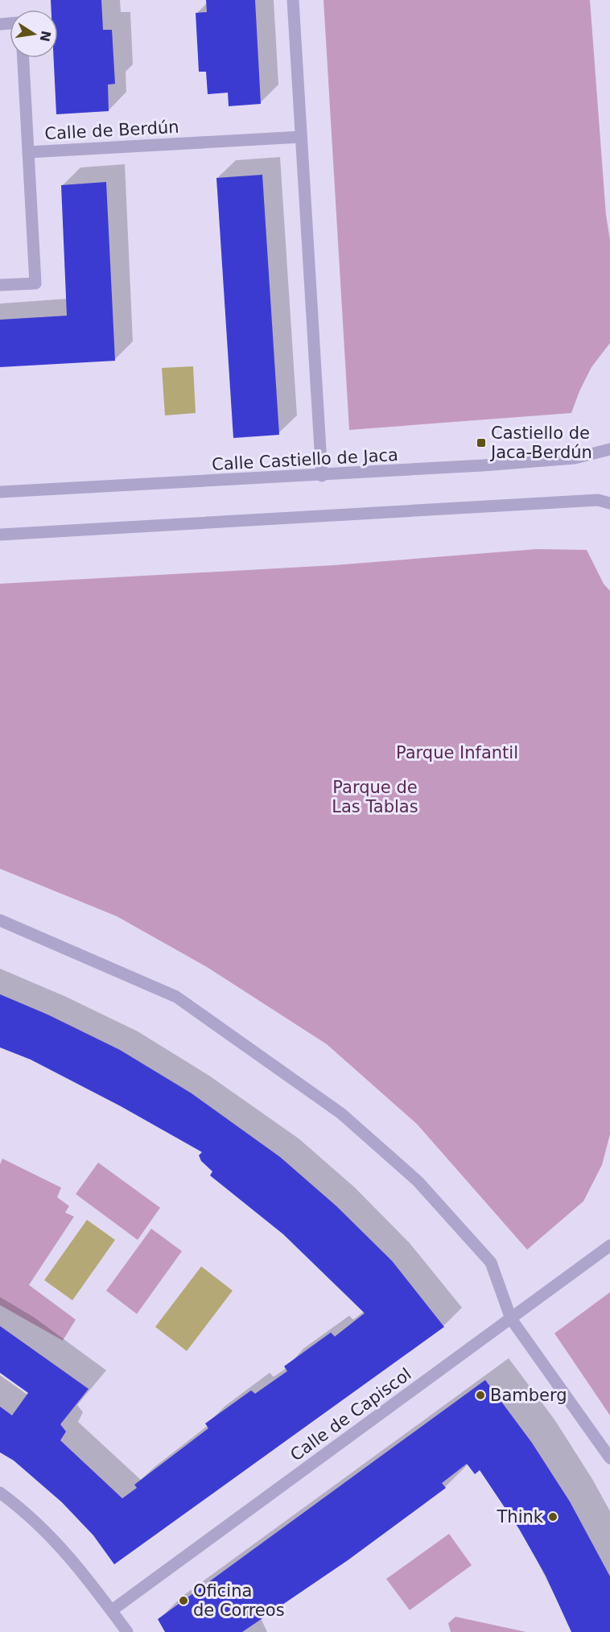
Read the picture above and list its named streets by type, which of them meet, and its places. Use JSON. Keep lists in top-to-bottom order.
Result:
{
  "streets": {
    "street": ["Calle de Berdún", "Calle Castiello de Jaca", "Calle de Capiscol"]
  },
  "parks": ["Parque Infantil", "Parque de Las Tablas"],
  "places": {
    "transit": ["Castiello de Jaca-Berdún"],
    "other": ["Bamberg", "Think", "Oficina de Correos"]
  },
  "north": "right"
}
